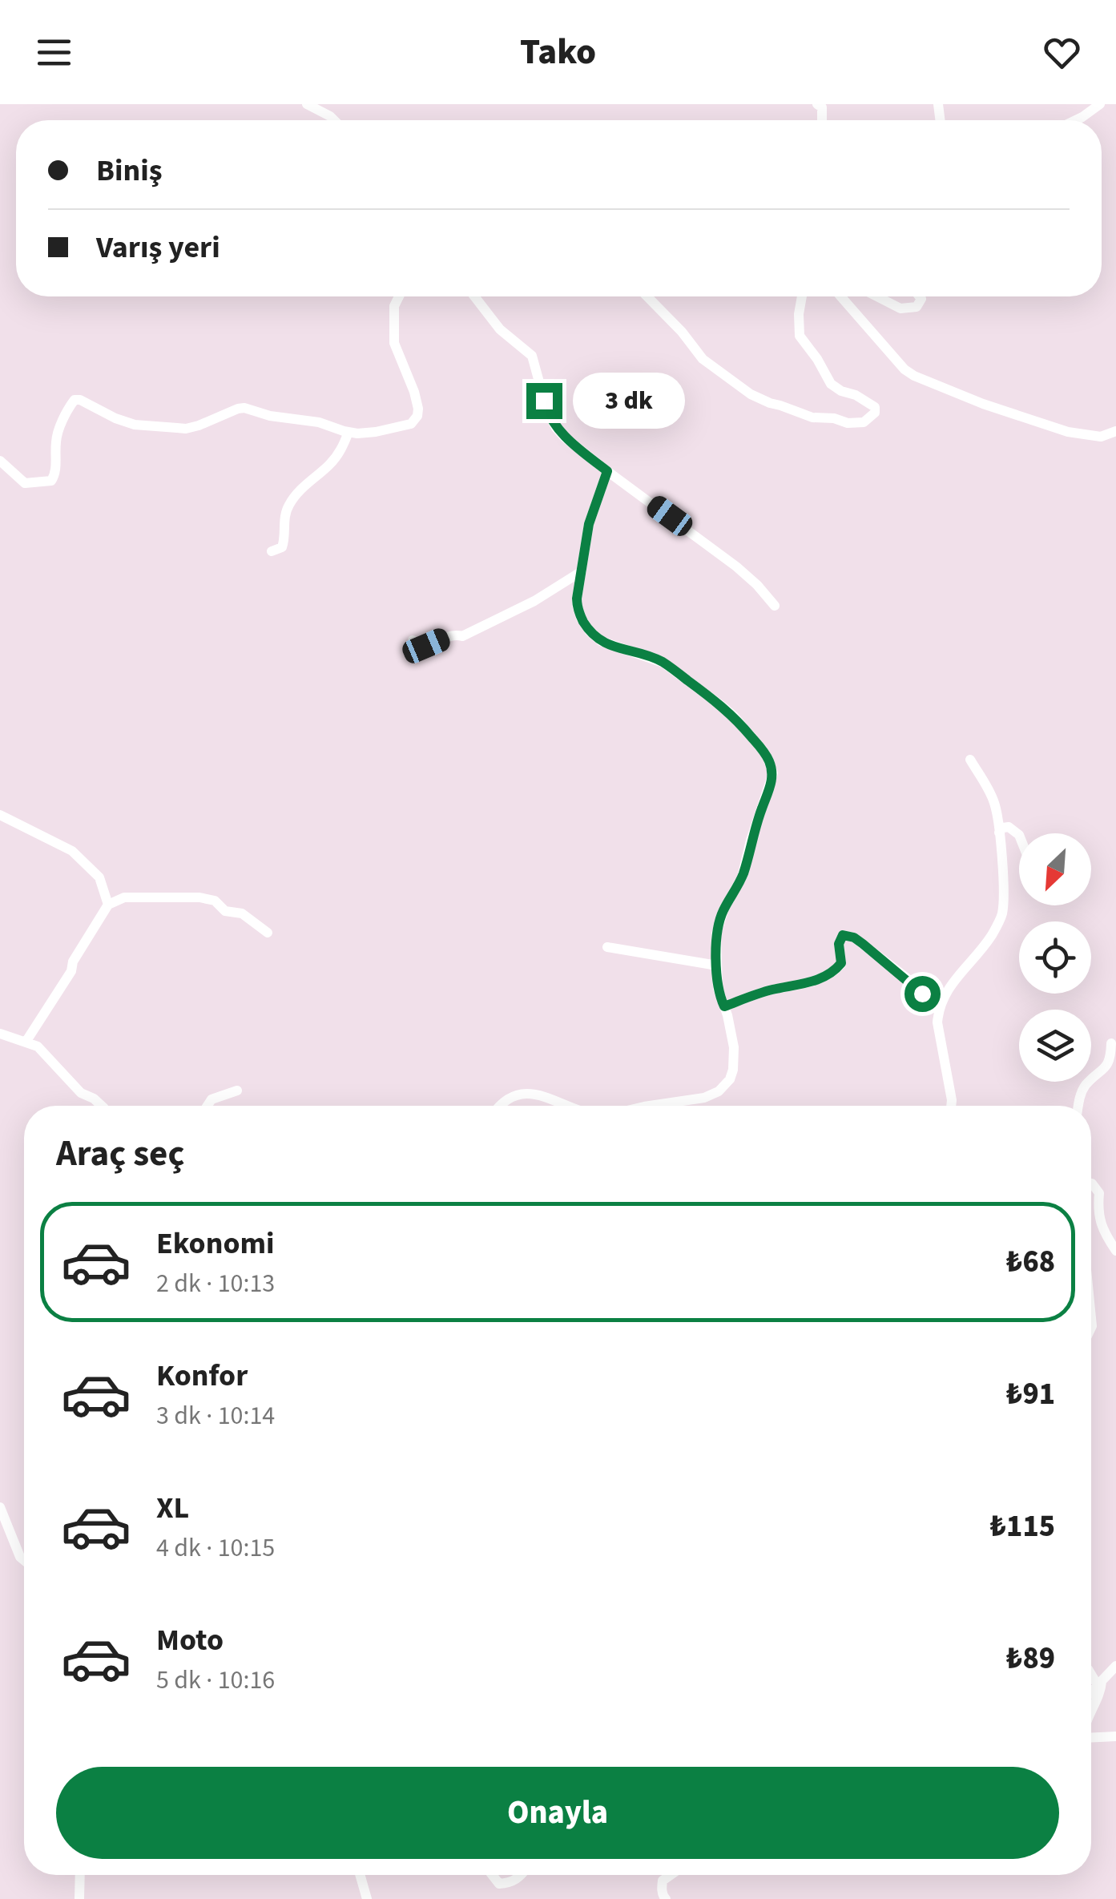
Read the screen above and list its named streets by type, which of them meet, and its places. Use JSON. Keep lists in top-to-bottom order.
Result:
{
  "north": "bottom left",
  "page": {
    "header": "Tako",
    "banner": ["Biniş", "Varış yeri"],
    "bubble": "3 dk",
    "heading": "Araç seç",
    "list": [
      {
        "name": "Ekonomi",
        "note": "2 dk · 10:13",
        "value": "₺68"
      },
      {
        "name": "Konfor",
        "note": "3 dk · 10:14",
        "value": "₺91"
      },
      {
        "name": "XL",
        "note": "4 dk · 10:15",
        "value": "₺115"
      },
      {
        "name": "Moto",
        "note": "5 dk · 10:16",
        "value": "₺89"
      }
    ],
    "buttons": "Onayla"
  }
}
